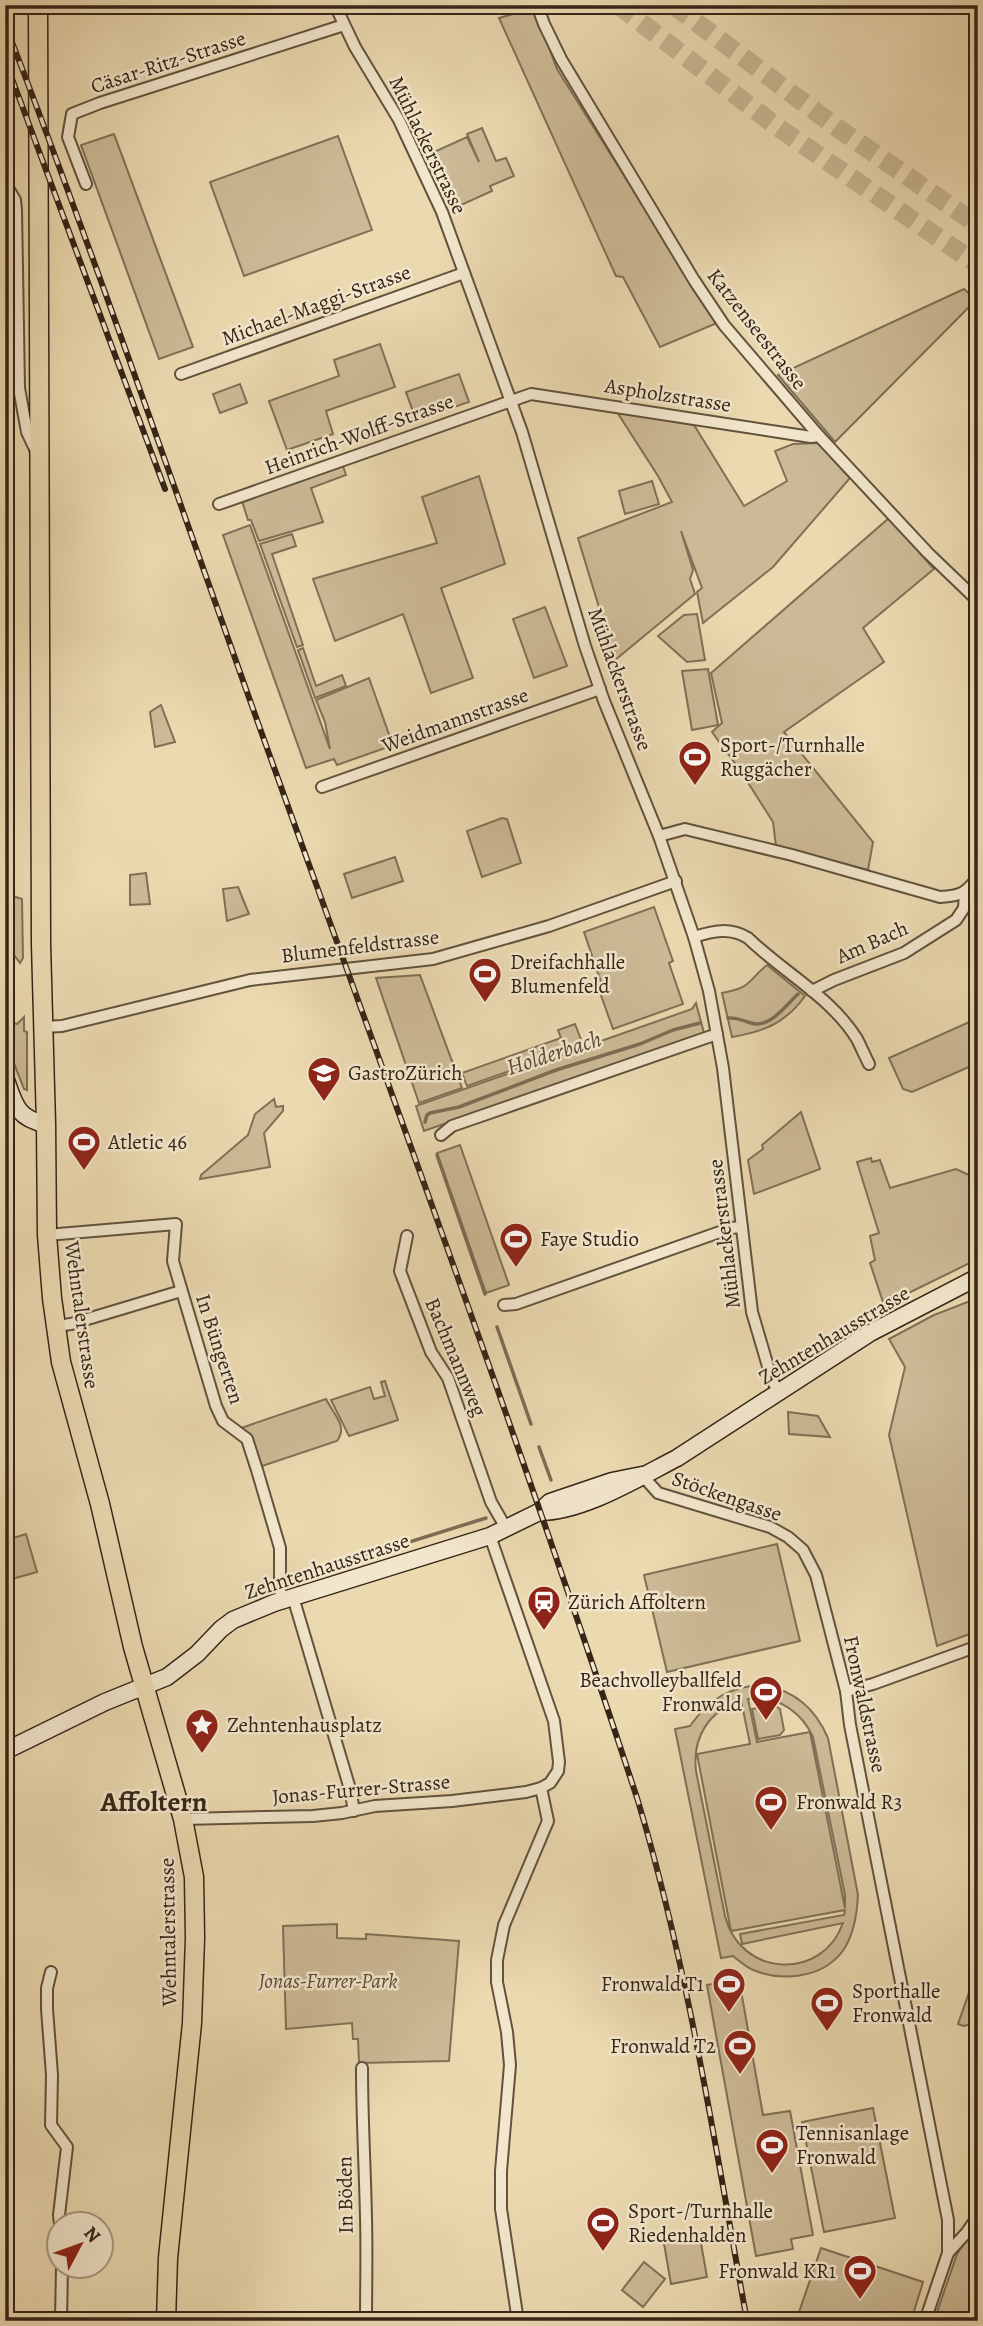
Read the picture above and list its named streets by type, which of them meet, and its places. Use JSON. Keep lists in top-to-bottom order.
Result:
{
  "streets": {
    "main road": ["Wehntalerstrasse"],
    "street": [
      "Cäsar-Ritz-Strasse",
      "Mühlackerstrasse",
      "Michael-Maggi-Strasse",
      "Katzenseestrasse",
      "Aspholzstrasse",
      "Heinrich-Wolff-Strasse",
      "Weidmannstrasse",
      "Am Bach",
      "Blumenfeldstrasse",
      "Zehntenhausstrasse",
      "In Büngerten",
      "Bachmannweg",
      "Stöckengasse",
      "Fronwaldstrasse",
      "Jonas-Furrer-Strasse",
      "In Böden"
    ]
  },
  "crossings": [
    ["Cäsar-Ritz-Strasse", "Mühlackerstrasse"],
    ["Mühlackerstrasse", "Michael-Maggi-Strasse"],
    ["Mühlackerstrasse", "Aspholzstrasse"],
    ["Mühlackerstrasse", "Heinrich-Wolff-Strasse"],
    ["Mühlackerstrasse", "Weidmannstrasse"],
    ["Mühlackerstrasse", "Blumenfeldstrasse"],
    ["Mühlackerstrasse", "Zehntenhausstrasse"],
    ["Katzenseestrasse", "Aspholzstrasse"],
    ["Aspholzstrasse", "Heinrich-Wolff-Strasse"],
    ["Blumenfeldstrasse", "Wehntalerstrasse"],
    ["Wehntalerstrasse", "Zehntenhausstrasse"],
    ["Wehntalerstrasse", "In Büngerten"],
    ["Wehntalerstrasse", "Jonas-Furrer-Strasse"],
    ["Zehntenhausstrasse", "In Büngerten"],
    ["Zehntenhausstrasse", "Bachmannweg"],
    ["Zehntenhausstrasse", "Stöckengasse"],
    ["Stöckengasse", "Fronwaldstrasse"]
  ],
  "districts": ["Affoltern"],
  "water": ["Holderbach"],
  "parks": ["Jonas-Furrer-Park"],
  "places": {
    "sports": [
      "Sport-/Turnhalle Ruggächer",
      "Dreifachhalle Blumenfeld",
      "Atletic 46",
      "Faye Studio",
      "Beachvolleyballfeld Fronwald",
      "Fronwald R3",
      "Fronwald T1",
      "Sporthalle Fronwald",
      "Fronwald T2",
      "Tennisanlage Fronwald",
      "Sport-/Turnhalle Riedenhalden",
      "Fronwald KR1"
    ],
    "school or university": ["GastroZürich"],
    "station": ["Zürich Affoltern"],
    "place": ["Zehntenhausplatz"]
  },
  "north": "top right"
}
